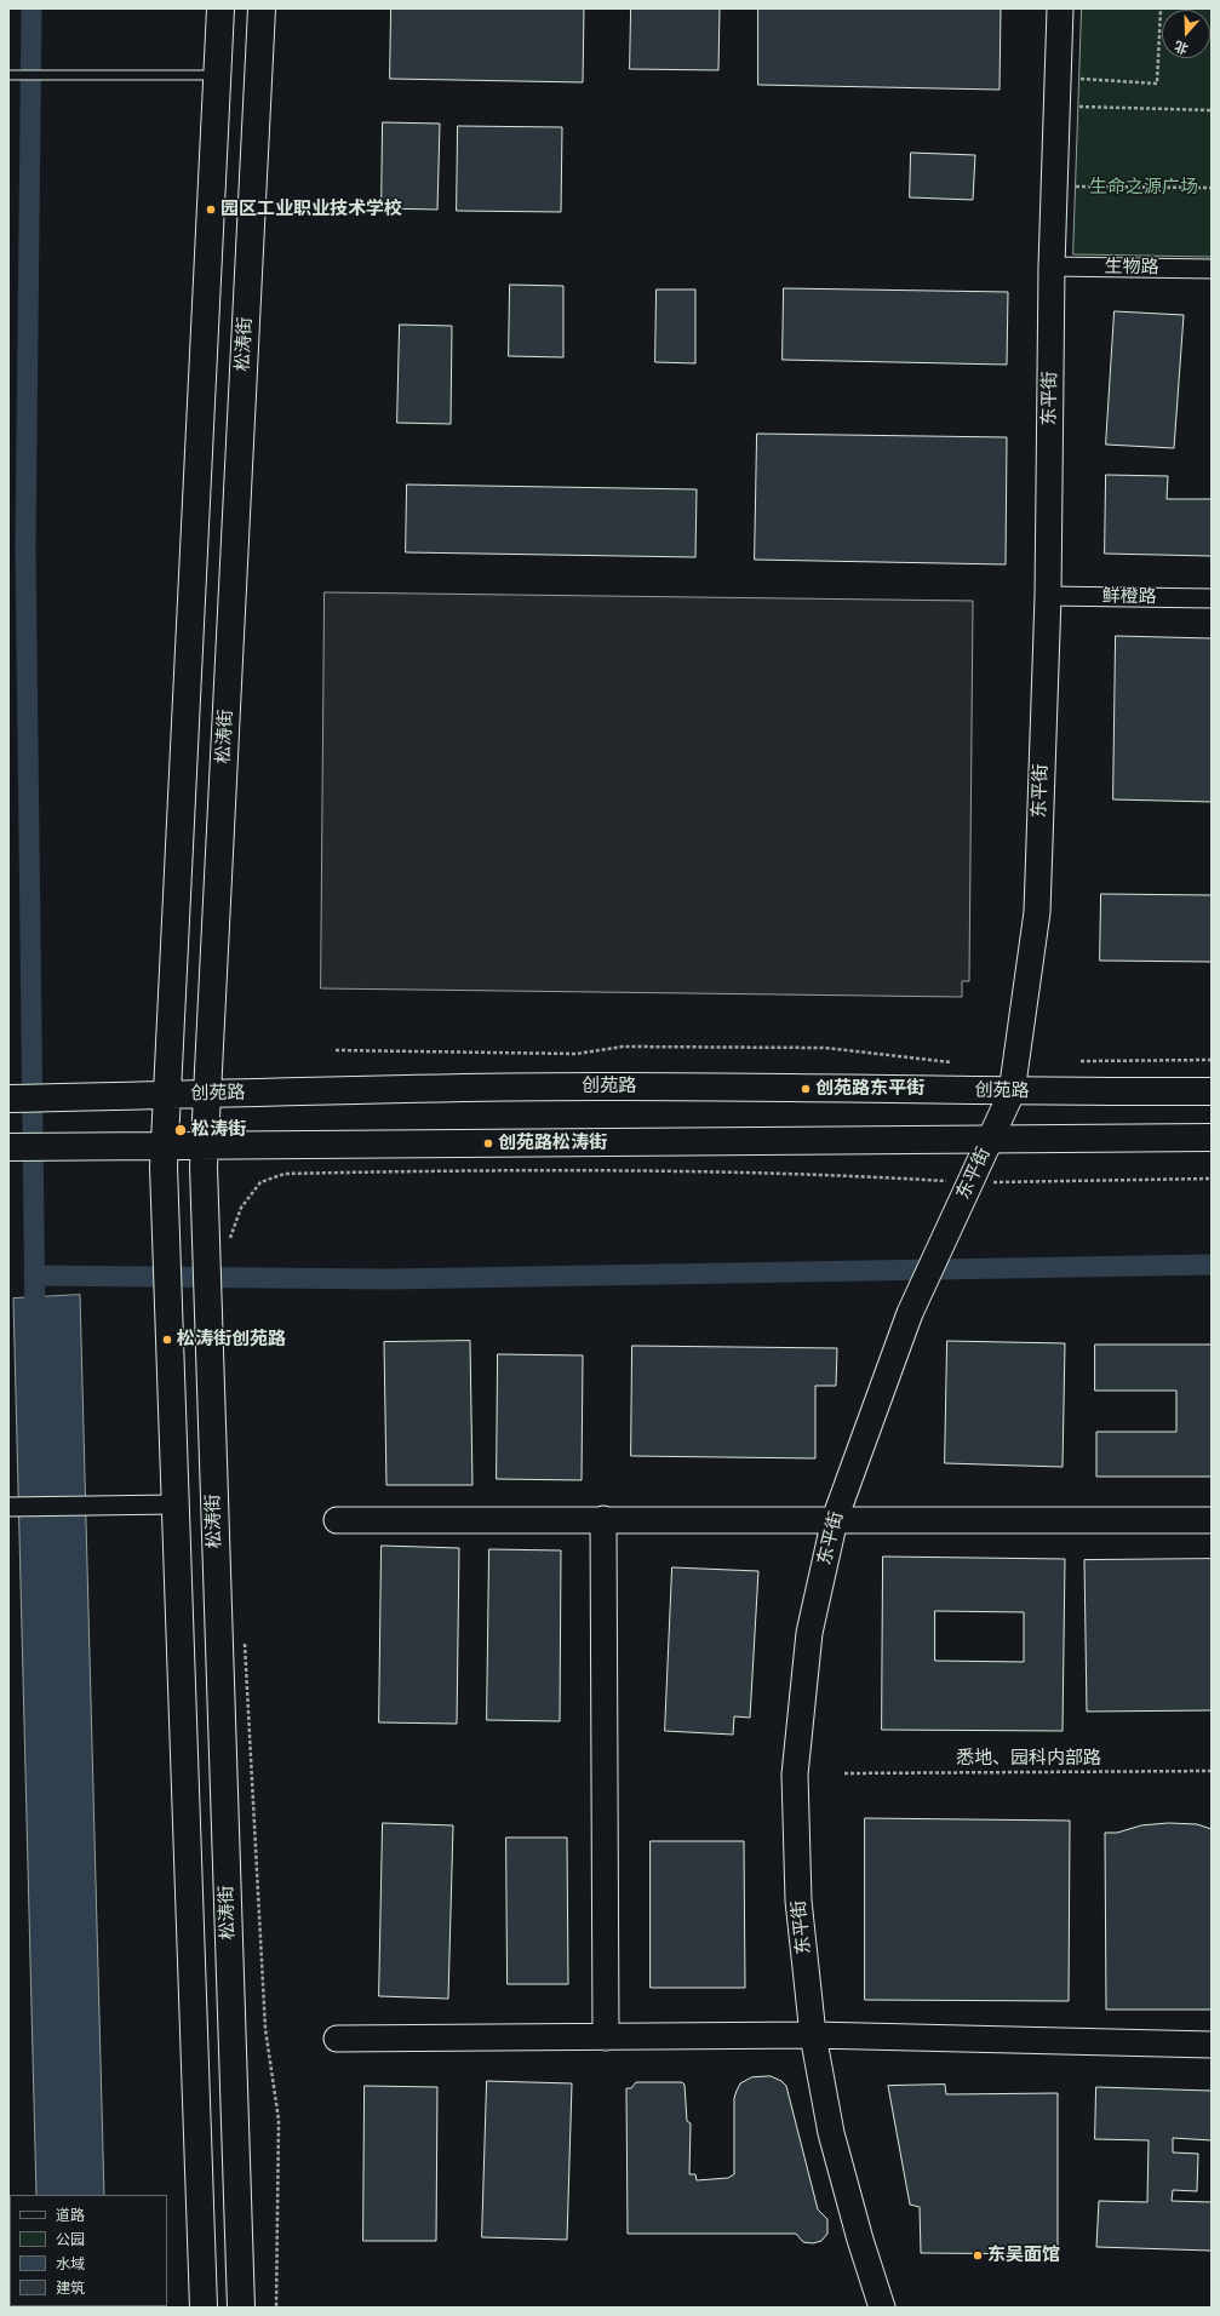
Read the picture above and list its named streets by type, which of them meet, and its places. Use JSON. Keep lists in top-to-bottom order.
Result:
{
  "streets": {
    "main road": ["松涛街", "创苑路"],
    "street": ["生物路", "东平街", "鲜橙路"],
    "path": ["悉地、园科内部路"]
  },
  "crossings": [
    ["生物路", "东平街"],
    ["松涛街", "创苑路"],
    ["东平街", "鲜橙路"],
    ["东平街", "创苑路"]
  ],
  "parks": ["生命之源广场"],
  "places": [
    "园区工业职业技术学校",
    "创苑路东平街",
    "松涛街",
    "创苑路松涛街",
    "松涛街创苑路",
    "东吴面馆"
  ],
  "legend": [
    "道路",
    "公园",
    "水域",
    "建筑"
  ],
  "north": "bottom"
}
